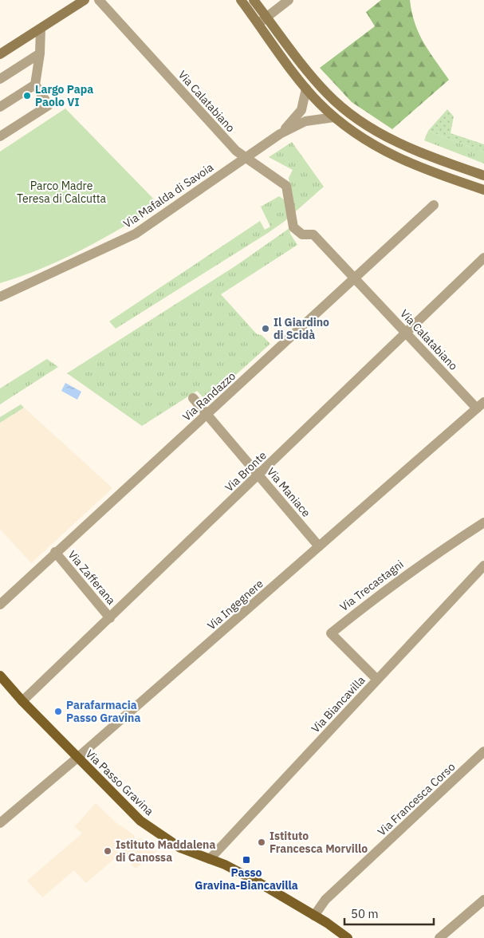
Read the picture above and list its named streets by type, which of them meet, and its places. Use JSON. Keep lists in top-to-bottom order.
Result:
{
  "streets": {
    "main road": ["Via Passo Gravina"],
    "street": [
      "Via Calatabiano",
      "Via Mafalda di Savoia",
      "Via Randazzo",
      "Via Bronte",
      "Via Maniace",
      "Via Zafferana",
      "Via Trecastagni",
      "Via Ingegnere",
      "Via Biancavilla",
      "Via Francesca Corso"
    ]
  },
  "crossings": [
    ["Via Calatabiano", "Via Mafalda di Savoia"],
    ["Via Calatabiano", "Via Randazzo"],
    ["Via Calatabiano", "Via Bronte"],
    ["Via Calatabiano", "Via Ingegnere"],
    ["Via Randazzo", "Via Maniace"],
    ["Via Randazzo", "Via Zafferana"],
    ["Via Bronte", "Via Maniace"],
    ["Via Bronte", "Via Zafferana"],
    ["Via Bronte", "Via Passo Gravina"],
    ["Via Maniace", "Via Ingegnere"],
    ["Via Trecastagni", "Via Biancavilla"],
    ["Via Ingegnere", "Via Passo Gravina"],
    ["Via Biancavilla", "Via Passo Gravina"],
    ["Via Passo Gravina", "Via Francesca Corso"]
  ],
  "parks": ["Parco Madre Teresa di Calcutta"],
  "places": {
    "other": [
      "Largo Papa Paolo VI",
      "Il Giardino di Scidà",
      "Parafarmacia Passo Gravina",
      "Istituto Francesca Morvillo",
      "Istituto Maddalena di Canossa"
    ],
    "transit": ["Passo Gravina-Biancavilla"]
  },
  "scale_bar": "50 m"
}
